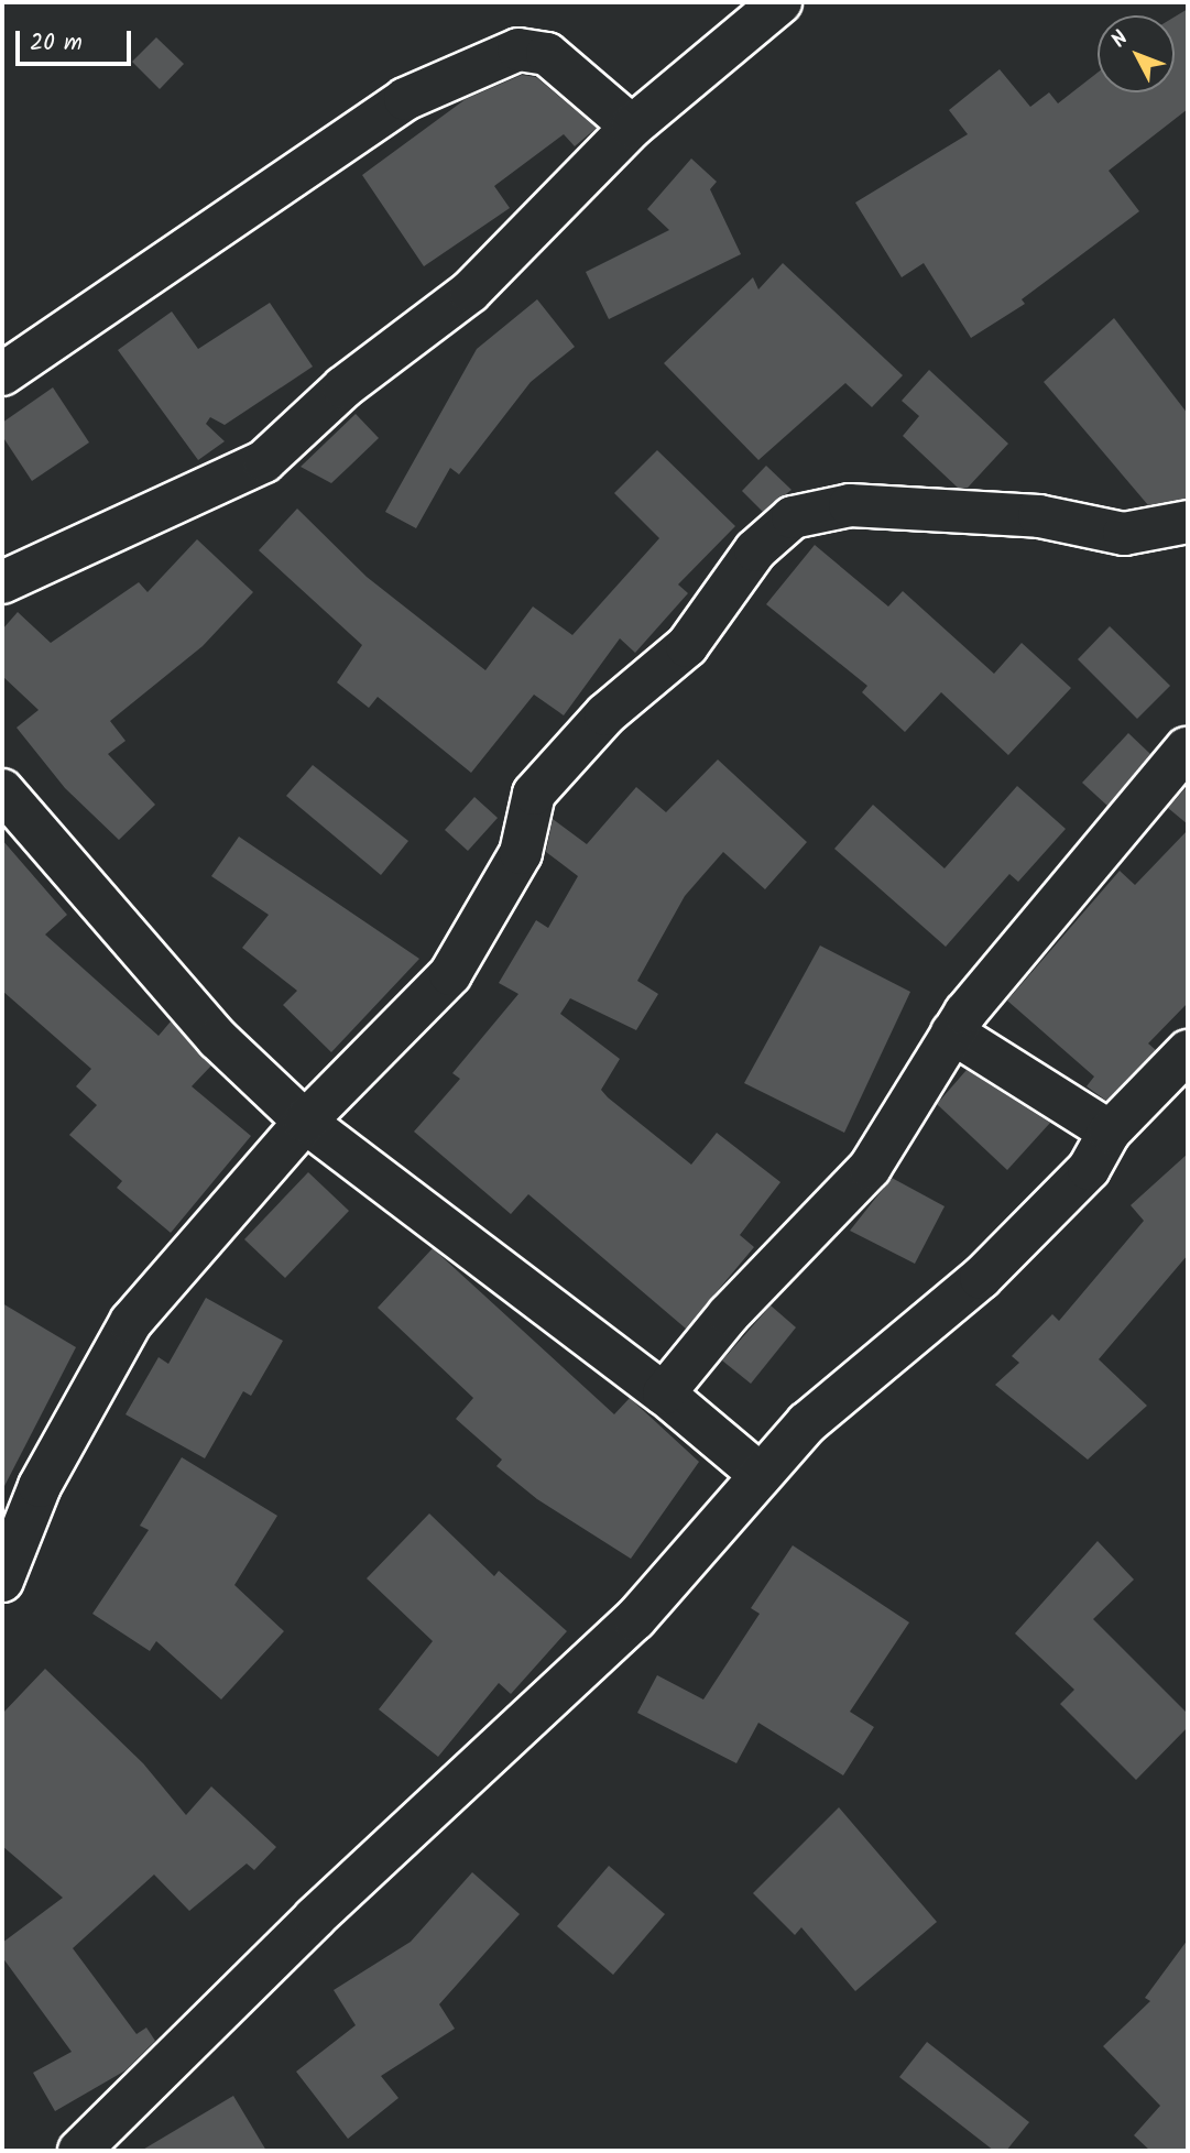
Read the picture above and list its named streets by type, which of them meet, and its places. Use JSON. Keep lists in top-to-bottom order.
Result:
{
  "scale_bar": "20 m",
  "north": "top left"
}
